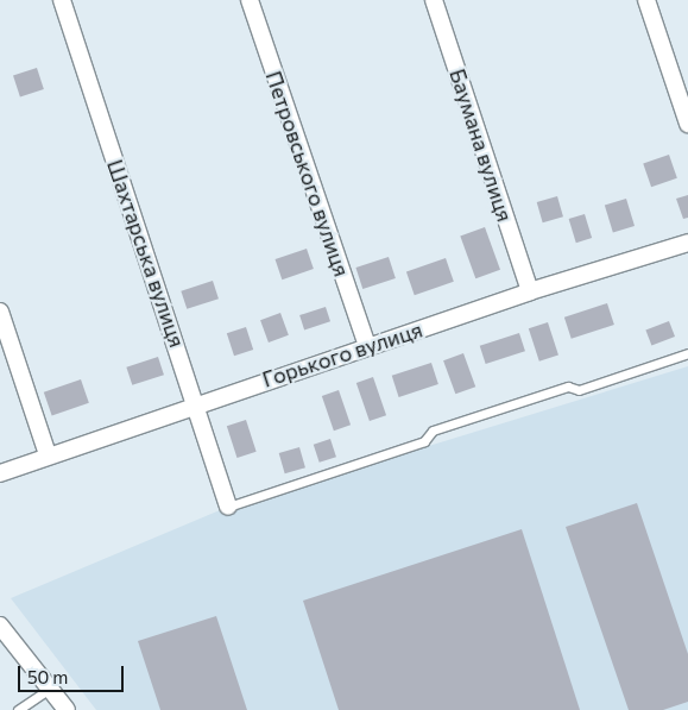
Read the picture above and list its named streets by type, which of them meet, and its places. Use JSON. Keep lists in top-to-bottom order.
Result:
{
  "streets": {
    "street": [
      "Баумана вулиця",
      "Петровського вулиця",
      "Шахтарська вулиця",
      "Горького вулиця"
    ]
  },
  "crossings": [
    ["Баумана вулиця", "Горького вулиця"],
    ["Петровського вулиця", "Горького вулиця"],
    ["Шахтарська вулиця", "Горького вулиця"]
  ],
  "scale_bar": "50 m"
}
